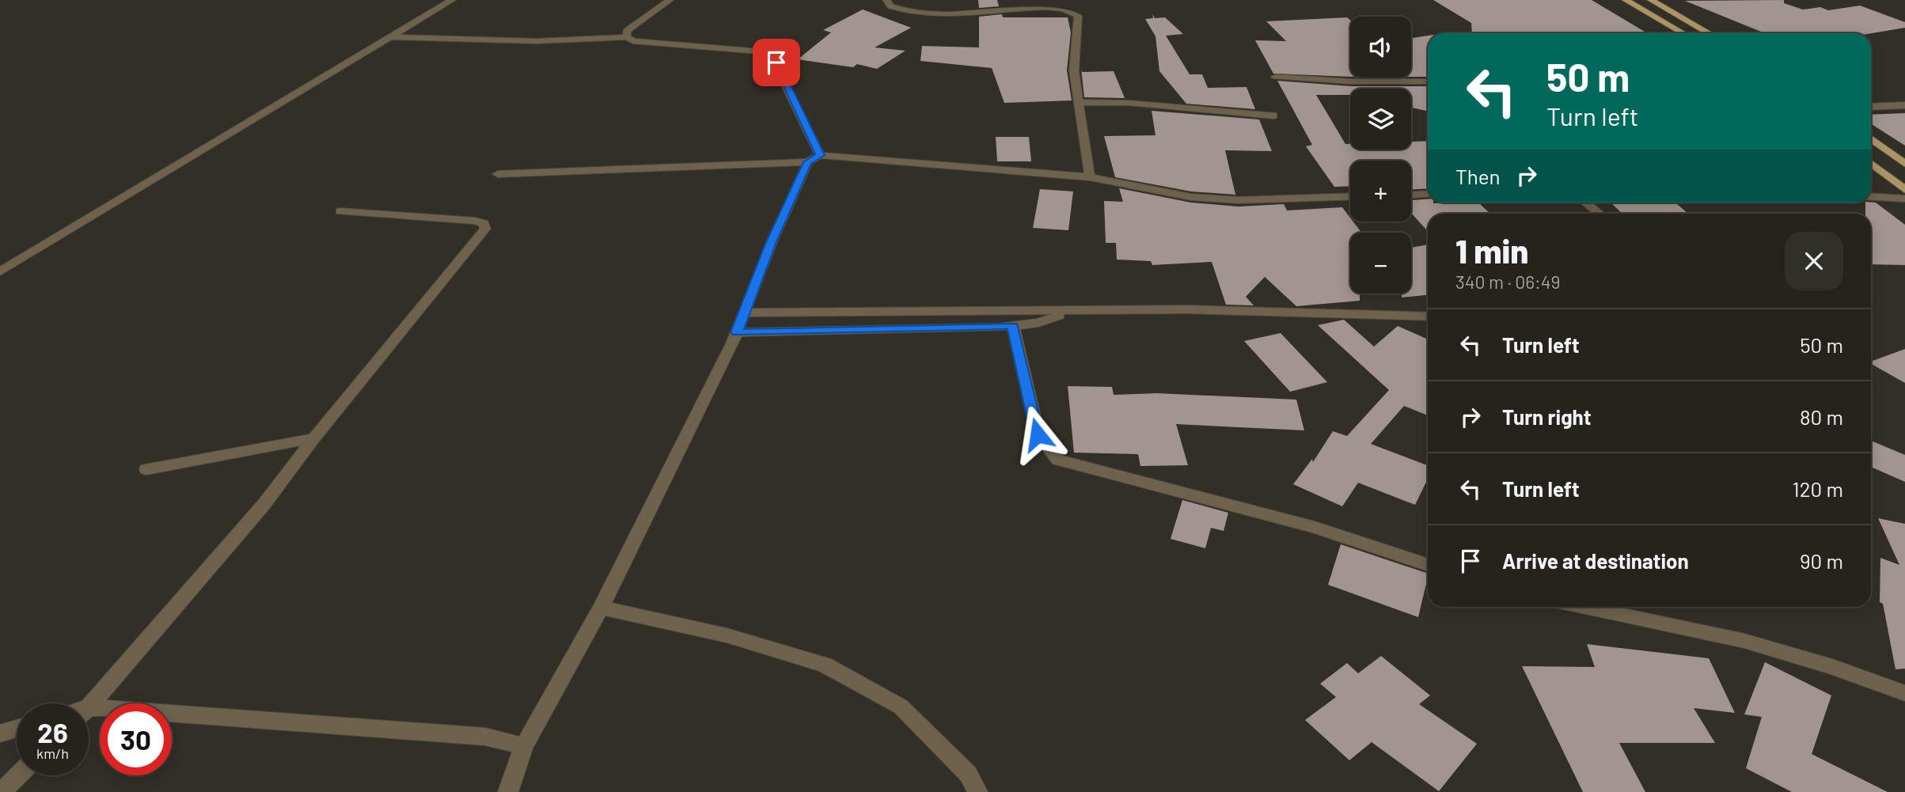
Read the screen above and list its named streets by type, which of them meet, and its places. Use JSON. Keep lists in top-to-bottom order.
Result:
{
  "page": {
    "map_buttons": ["+", "−"],
    "turn": ["50 m", "Turn left"],
    "then": "Then",
    "heading": ["1 min", "340 m · 06:49"],
    "list": [
      {
        "name": "Turn left",
        "value": "50 m"
      },
      {
        "name": "Turn right",
        "value": "80 m"
      },
      {
        "name": "Turn left",
        "value": "120 m"
      },
      {
        "name": "Arrive at destination",
        "value": "90 m"
      }
    ],
    "speed": "26 km/h",
    "limit": "30"
  }
}
